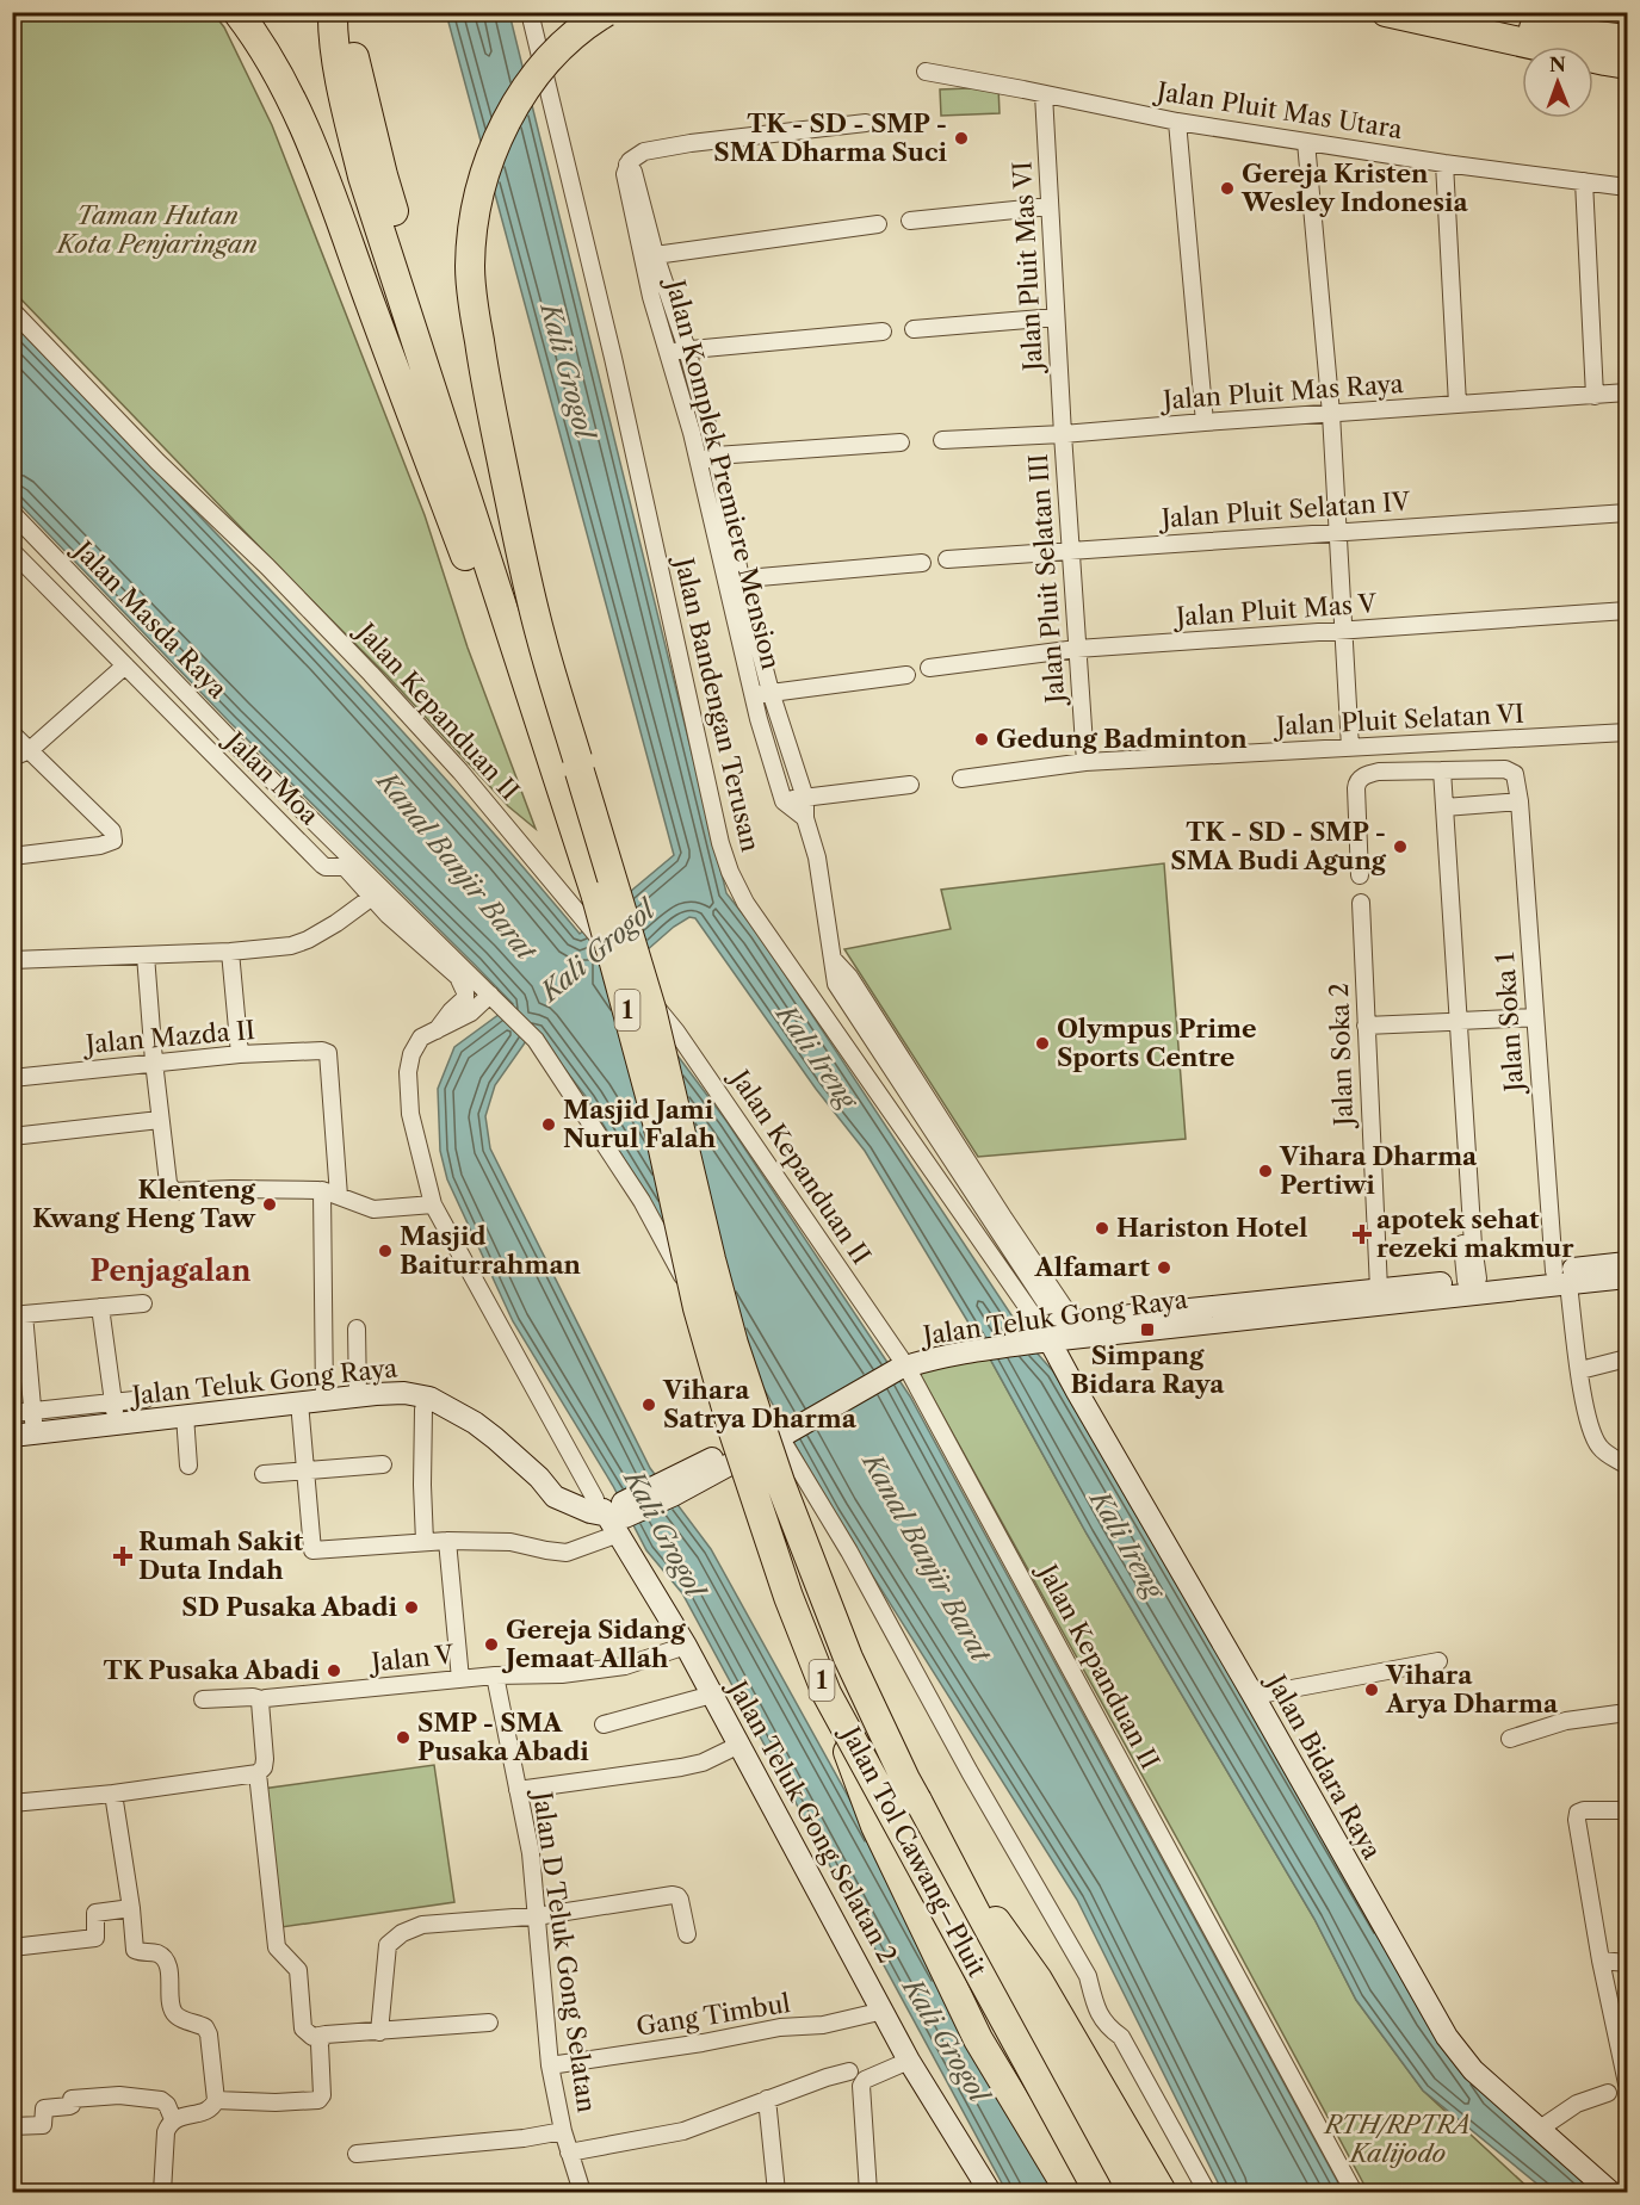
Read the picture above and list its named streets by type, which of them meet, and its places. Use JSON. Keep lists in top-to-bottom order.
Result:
{
  "streets": {
    "highway": ["1", "Jalan Tol Cawang–Pluit"],
    "main road": ["Jalan Teluk Gong Raya", "Jalan Bidara Raya", "Jalan Teluk Gong Selatan 2"],
    "street": [
      "Jalan Pluit Mas Utara",
      "Jalan Pluit Mas VI",
      "Jalan Pluit Mas Raya",
      "Jalan Komplek Premiere Mension",
      "Jalan Pluit Selatan IV",
      "Jalan Pluit Selatan III",
      "Jalan Pluit Mas V",
      "Jalan Masda Raya",
      "Jalan Bandengan Terusan",
      "Jalan Kepanduan II",
      "Jalan Pluit Selatan VI",
      "Jalan Moa",
      "Jalan Soka 1",
      "Jalan Mazda II",
      "Jalan Soka 2",
      "Jalan V",
      "Jalan D Teluk Gong Selatan",
      "Gang Timbul"
    ]
  },
  "crossings": [
    ["Jalan Pluit Mas Utara", "Jalan Pluit Mas VI"],
    ["Jalan Pluit Mas VI", "Jalan Pluit Mas Raya"],
    ["Jalan Pluit Mas VI", "Jalan Pluit Selatan III"],
    ["Jalan Pluit Mas Raya", "Jalan Pluit Selatan III"],
    ["Jalan Komplek Premiere Mension", "Jalan Bandengan Terusan"],
    ["Jalan Komplek Premiere Mension", "Jalan Teluk Gong Raya"],
    ["Jalan Komplek Premiere Mension", "Jalan Bidara Raya"],
    ["Jalan Pluit Selatan IV", "Jalan Pluit Selatan III"],
    ["Jalan Pluit Selatan III", "Jalan Pluit Mas V"],
    ["Jalan Pluit Selatan III", "Jalan Pluit Selatan VI"],
    ["Jalan Masda Raya", "Jalan Teluk Gong Raya"],
    ["Jalan Bandengan Terusan", "Jalan Teluk Gong Raya"],
    ["Jalan Bandengan Terusan", "Jalan Bidara Raya"],
    ["Jalan Kepanduan II", "Jalan Teluk Gong Raya"],
    ["Jalan Soka 1", "Jalan Teluk Gong Raya"],
    ["Jalan Soka 2", "Jalan Teluk Gong Raya"],
    ["Jalan Teluk Gong Raya", "Jalan Bidara Raya"],
    ["Jalan Teluk Gong Raya", "Jalan Teluk Gong Selatan 2"],
    ["Jalan V", "Jalan Teluk Gong Selatan 2"],
    ["Jalan V", "Jalan D Teluk Gong Selatan"],
    ["Jalan Teluk Gong Selatan 2", "Gang Timbul"],
    ["Jalan D Teluk Gong Selatan", "Gang Timbul"]
  ],
  "districts": ["Penjagalan"],
  "water": ["Kali Grogol", "Kanal Banjir Barat", "Kali Ireng"],
  "parks": ["Taman Hutan Kota Penjaringan", "RTH/RPTRA Kalijodo"],
  "places": {
    "other": [
      "TK - SD - SMP - SMA Dharma Suci",
      "Gereja Kristen Wesley Indonesia",
      "Gedung Badminton",
      "TK - SD - SMP - SMA Budi Agung",
      "Olympus Prime Sports Centre",
      "Masjid Jami Nurul Falah",
      "Vihara Dharma Pertiwi",
      "Klenteng Kwang Heng Taw",
      "Hariston Hotel",
      "Masjid Baiturrahman",
      "Alfamart",
      "Vihara Satrya Dharma",
      "SD Pusaka Abadi",
      "Gereja Sidang Jemaat Allah",
      "TK Pusaka Abadi",
      "Vihara Arya Dharma",
      "SMP - SMA Pusaka Abadi"
    ],
    "health": ["apotek sehat rezeki makmur", "Rumah Sakit Duta Indah"],
    "transit": ["Simpang Bidara Raya"]
  },
  "north": "top"
}
